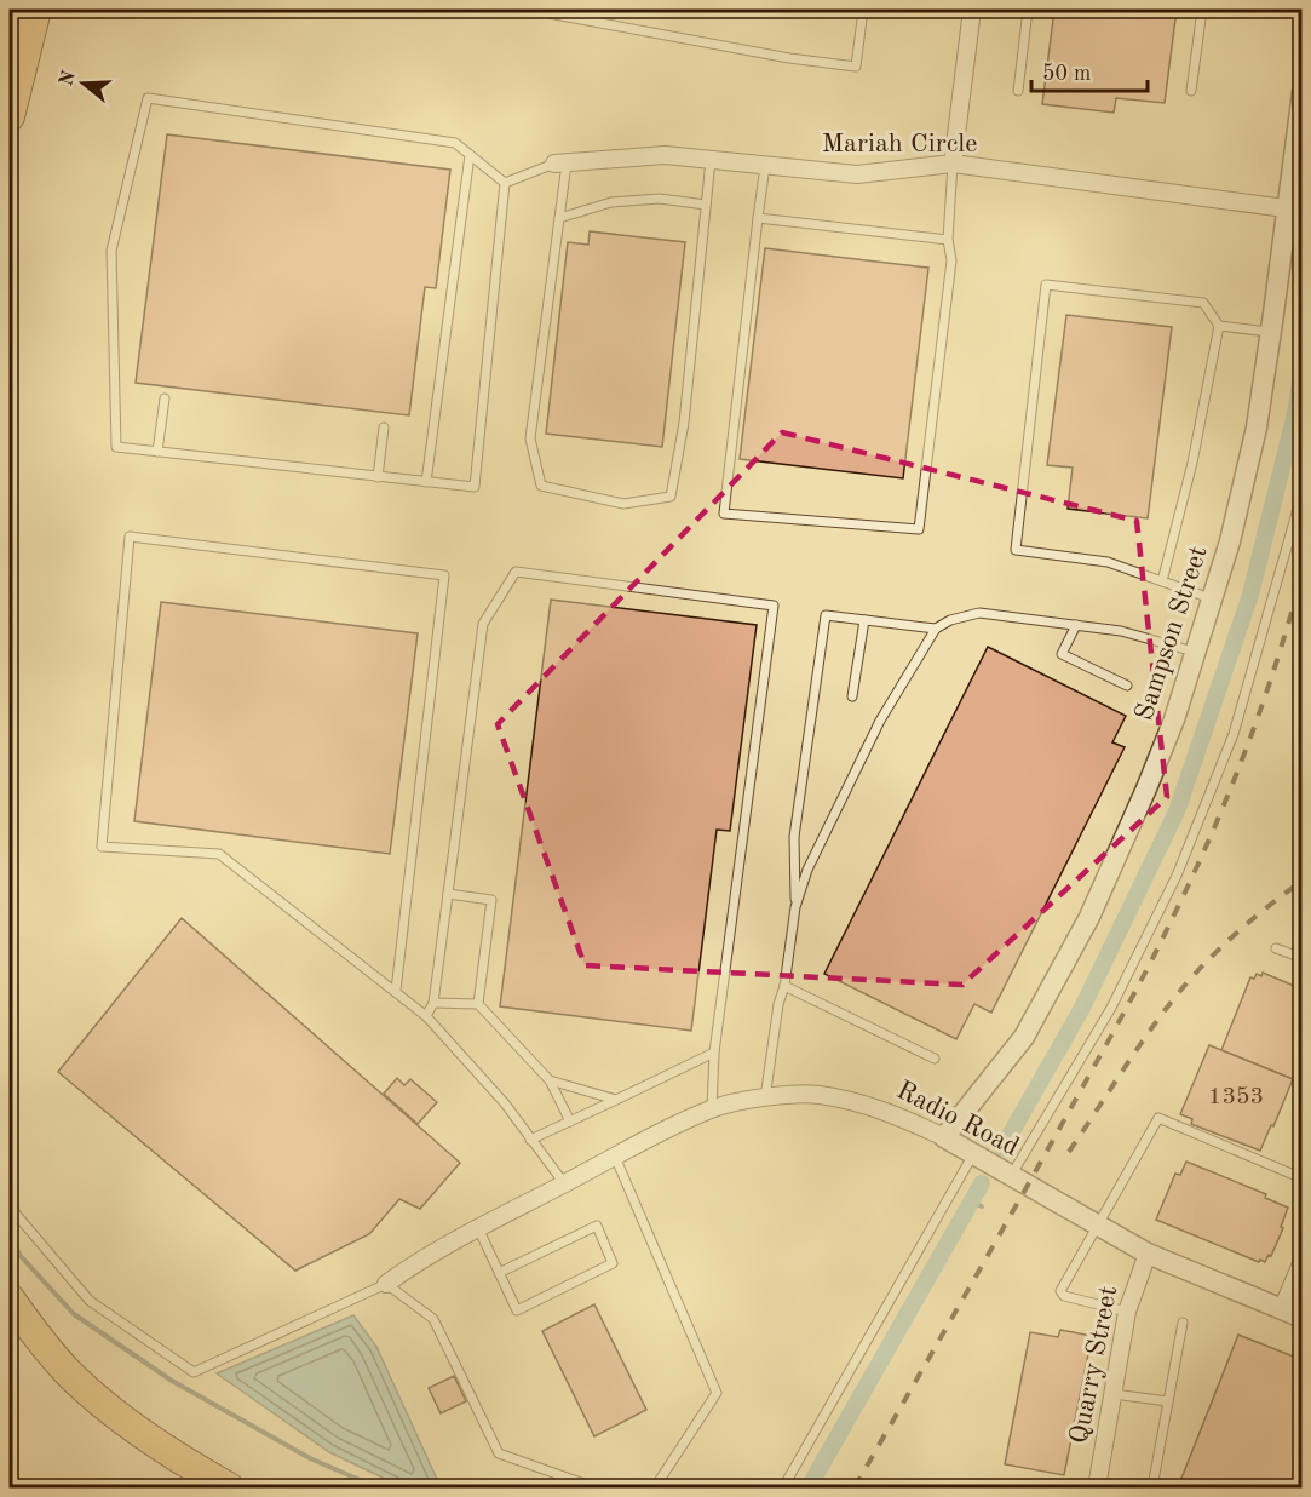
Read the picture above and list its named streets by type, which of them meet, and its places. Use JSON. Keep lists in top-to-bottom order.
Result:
{
  "streets": {
    "street": [
      "Mariah Circle",
      "Sampson Street",
      "Radio Road",
      "Quarry Street"
    ]
  },
  "crossings": [
    ["Mariah Circle", "Sampson Street"],
    ["Sampson Street", "Radio Road"],
    ["Radio Road", "Quarry Street"]
  ],
  "house_numbers": ["1353"],
  "scale_bar": "50 m",
  "north": "left"
}
